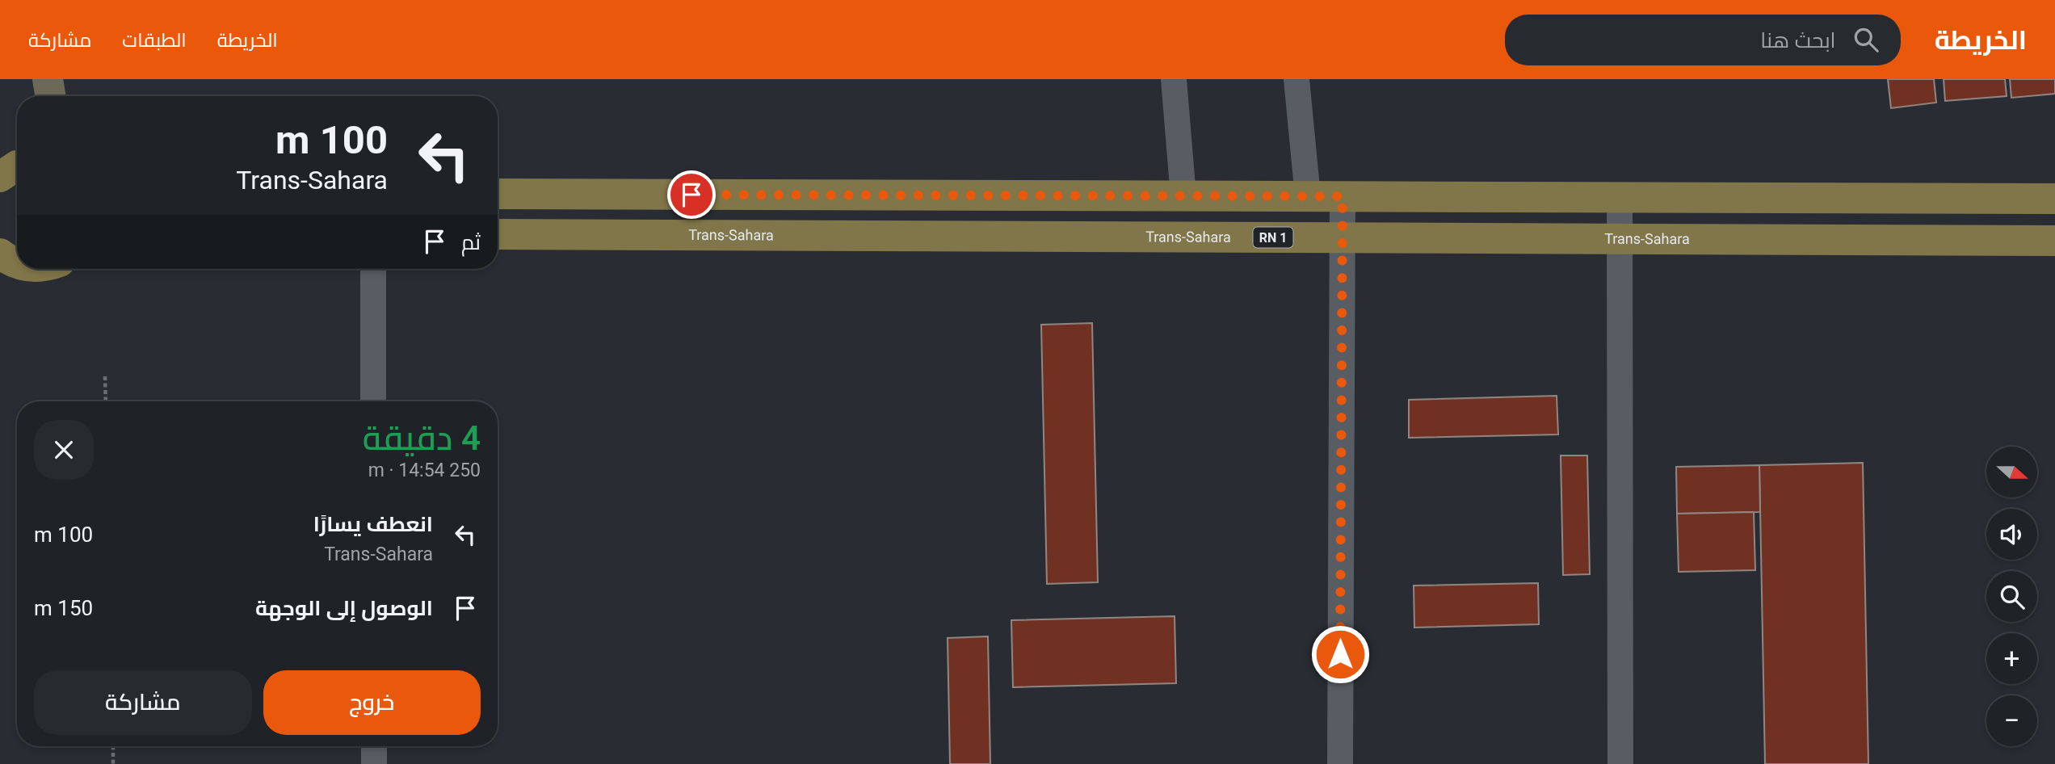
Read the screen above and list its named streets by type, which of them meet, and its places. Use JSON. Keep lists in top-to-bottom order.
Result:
{
  "streets": {
    "main road": ["Trans-Sahara", "RN 1"]
  },
  "north": "right",
  "page": {
    "header": "الخريطة",
    "search": "ابحث هنا",
    "nav": ["الخريطة", "الطبقات", "مشاركة"],
    "turn": ["100 m", "Trans-Sahara"],
    "then": "ثم",
    "heading": ["4 دقيقة", "250 m · 14:54"],
    "map_buttons": ["+", "−"],
    "list": [
      {
        "name": "انعطف يسارًا",
        "note": "Trans-Sahara",
        "value": "100 m"
      },
      {
        "name": "الوصول إلى الوجهة",
        "value": "150 m"
      }
    ],
    "buttons": ["خروج", "مشاركة"]
  }
}
